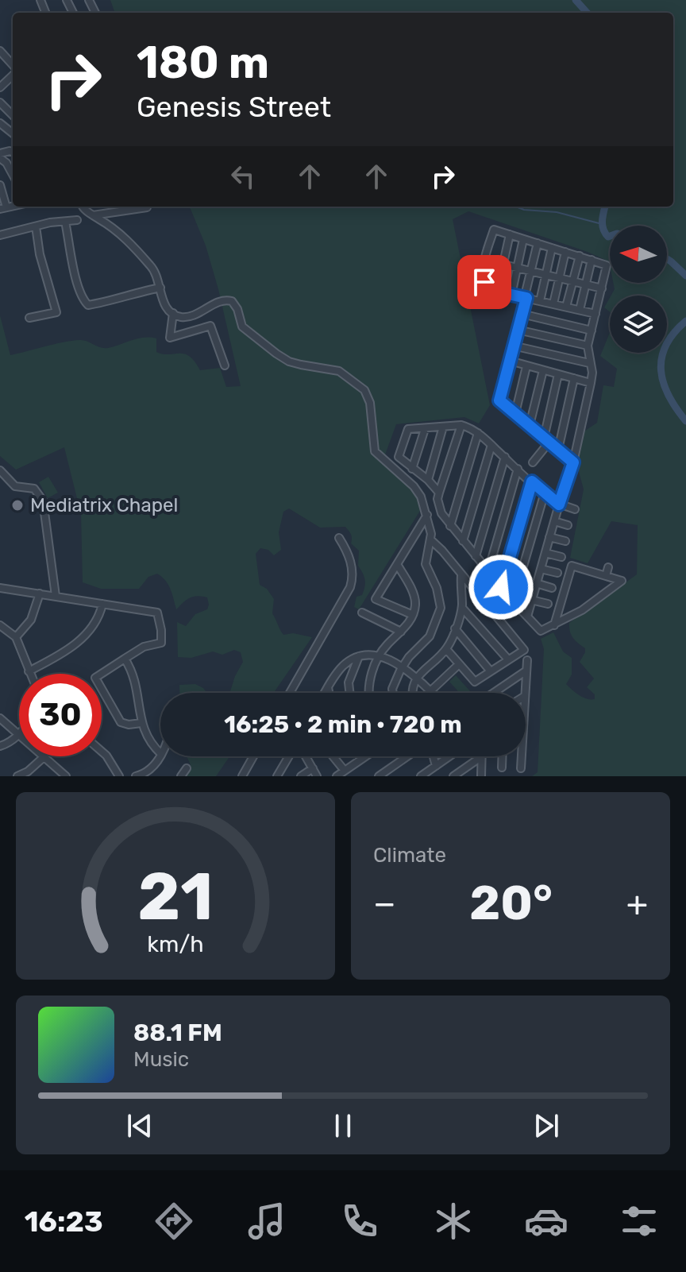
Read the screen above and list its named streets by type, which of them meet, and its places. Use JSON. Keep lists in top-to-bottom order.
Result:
{
  "places": ["Mediatrix Chapel"],
  "north": "left",
  "page": {
    "turn": ["180 m", "Genesis Street"],
    "limit": "30",
    "trip": "16:25 · 2 min · 720 m",
    "tile": "Climate",
    "heat": ["−", "20°", "+"],
    "song": ["88.1 FM", "Music"],
    "tabs": "16:23",
    "gauge": ["21", "km/h"]
  }
}
